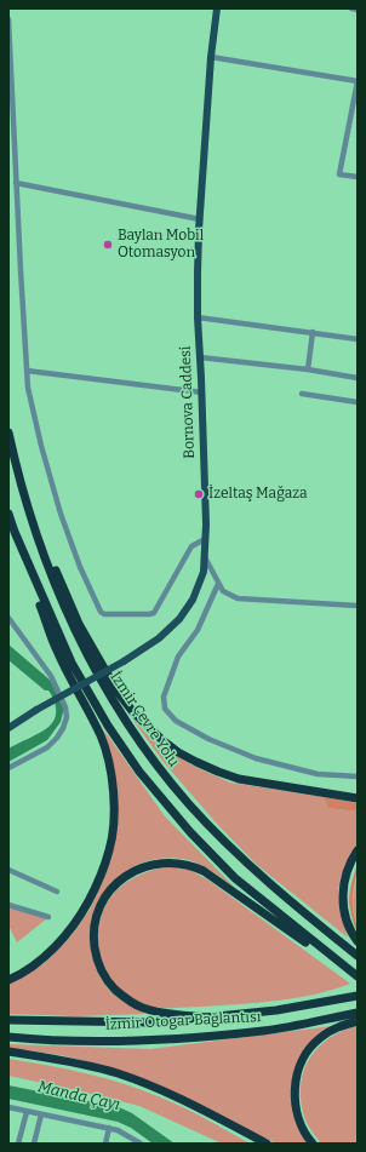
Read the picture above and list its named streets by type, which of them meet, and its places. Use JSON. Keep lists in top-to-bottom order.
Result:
{
  "streets": {
    "highway": ["İzmir Çevre Yolu", "İzmir Otogar Bağlantısı"],
    "main road": ["Bornova Caddesi"]
  },
  "water": ["Manda Çayı"],
  "places": ["Baylan Mobil Otomasyon", "İzeltaş Mağaza"]
}
